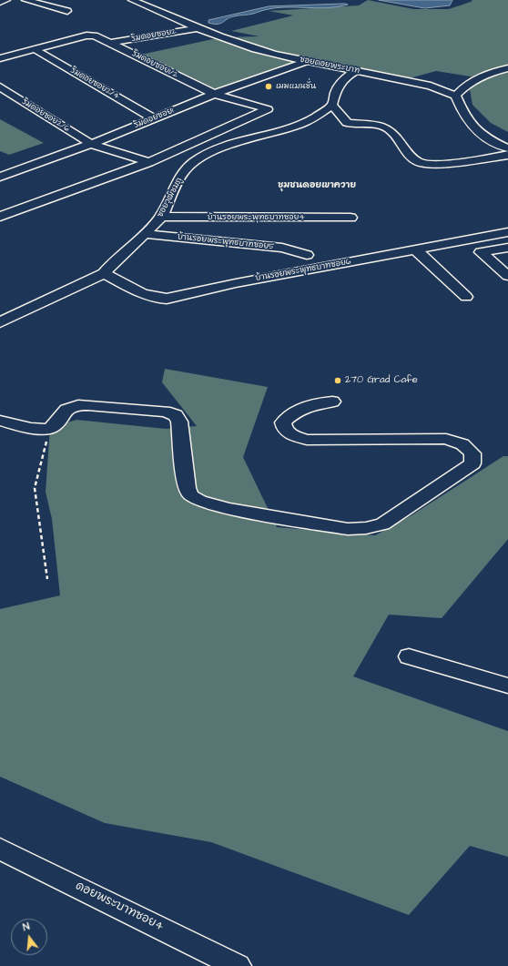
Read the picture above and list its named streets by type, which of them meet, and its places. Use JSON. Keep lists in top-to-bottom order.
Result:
{
  "streets": {
    "street": [
      "ริมดอยซอย2",
      "ริมดอยซอย1/2",
      "ซอยดอยพระบาท",
      "ริมดอยซอย2/4",
      "ริมดอยซอย2/6",
      "ริมดอยซอย1",
      "ซอยวุฒิชมภู",
      "บ้านรอยพระพุทธบาทซอย4",
      "บ้านรอยพระพุทธบาทซอย5",
      "บ้านรอยพระพุทธบาทซอย6",
      "ดอยพระบาทซอย4"
    ]
  },
  "crossings": [
    ["ริมดอยซอย2", "ริมดอยซอย1/2"],
    ["ริมดอยซอย2", "ซอยดอยพระบาท"],
    ["ริมดอยซอย1/2", "ริมดอยซอย2/4"],
    ["ริมดอยซอย1/2", "ริมดอยซอย2/6"],
    ["ริมดอยซอย1/2", "ริมดอยซอย1"],
    ["ซอยดอยพระบาท", "ริมดอยซอย1"],
    ["ริมดอยซอย2/4", "ริมดอยซอย1"],
    ["ริมดอยซอย2/6", "ริมดอยซอย1"],
    ["ซอยวุฒิชมภู", "บ้านรอยพระพุทธบาทซอย4"],
    ["ซอยวุฒิชมภู", "บ้านรอยพระพุทธบาทซอย5"],
    ["ซอยวุฒิชมภู", "บ้านรอยพระพุทธบาทซอย6"]
  ],
  "districts": ["ชุมชนดอยเขาควาย"],
  "places": ["เมฆแมนชั่น", "270 Grad Cafe"],
  "north": "top"
}
